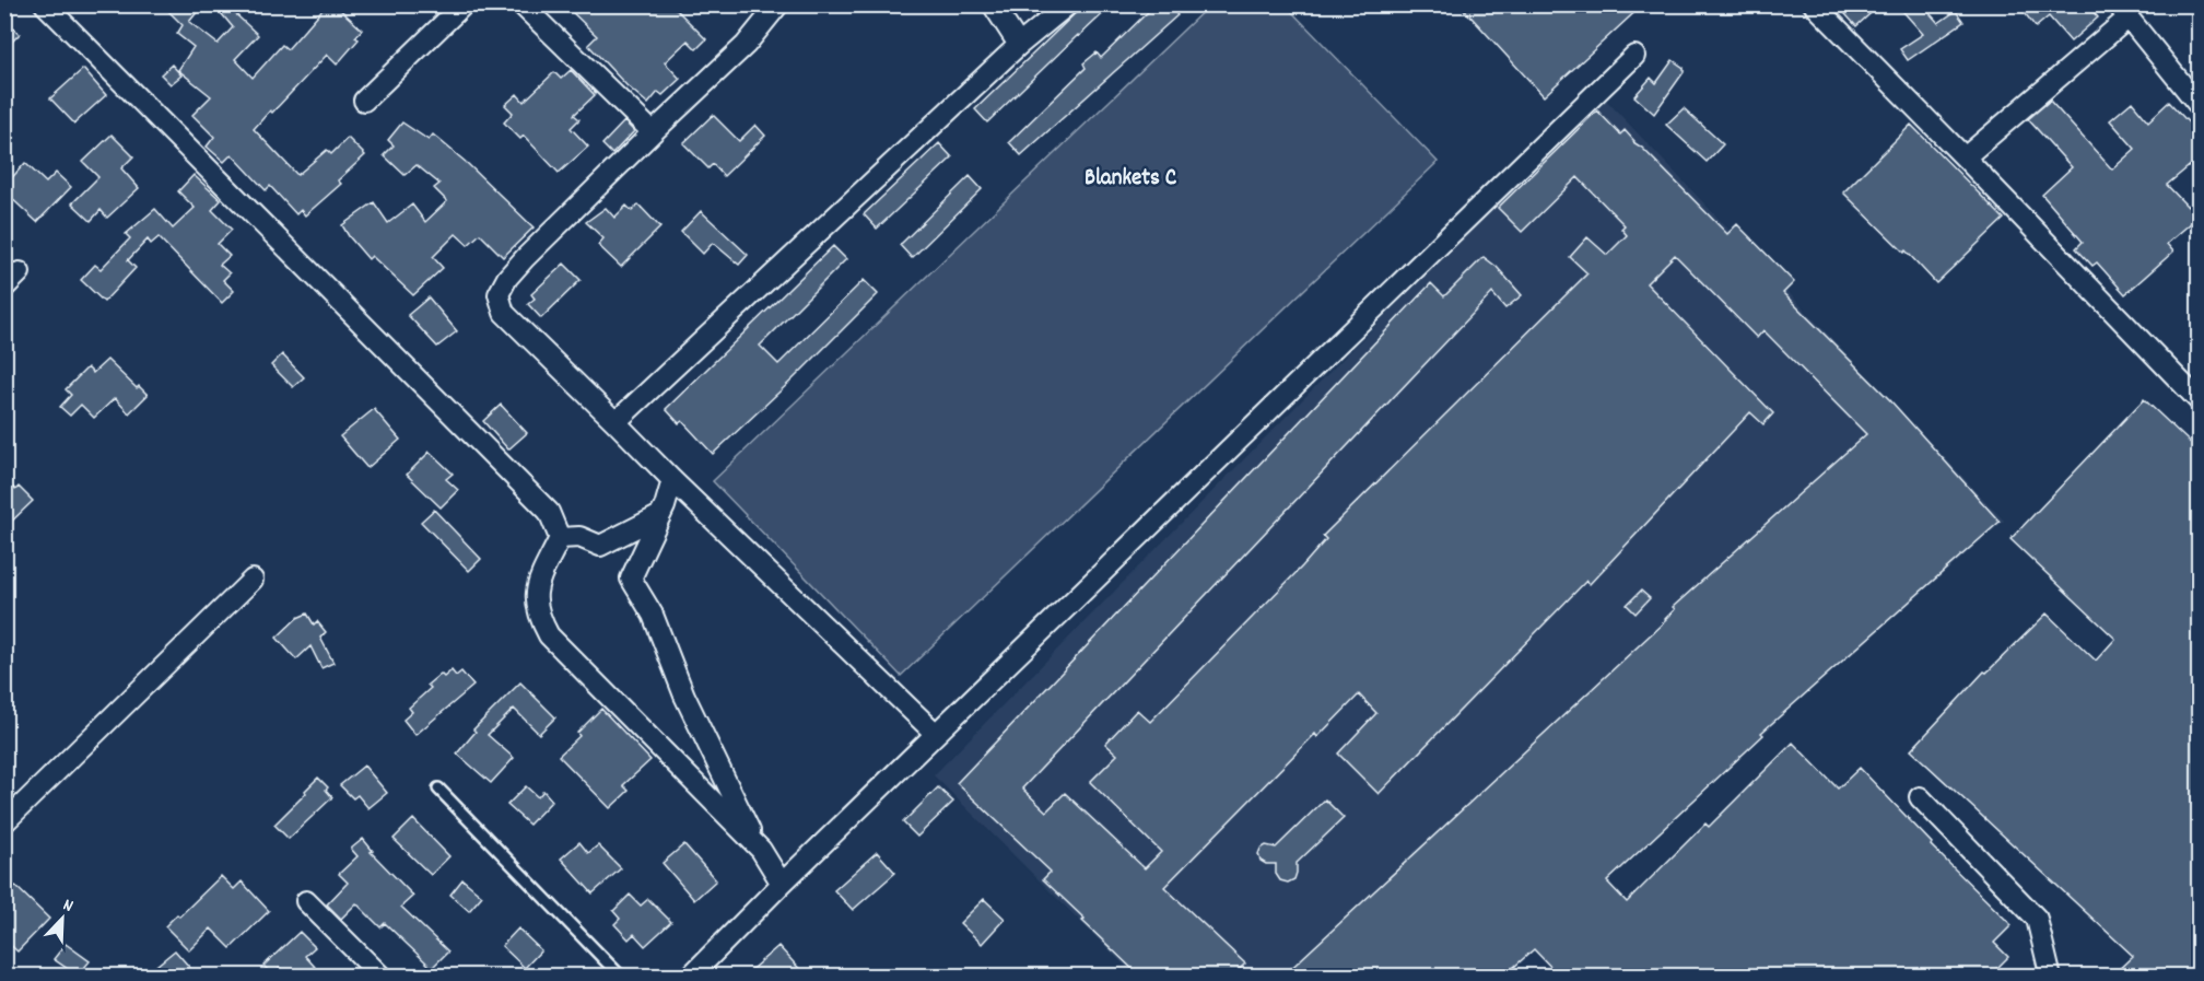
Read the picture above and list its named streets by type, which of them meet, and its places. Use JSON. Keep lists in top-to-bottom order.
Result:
{
  "districts": ["Blankets C"],
  "north": "top right"
}
